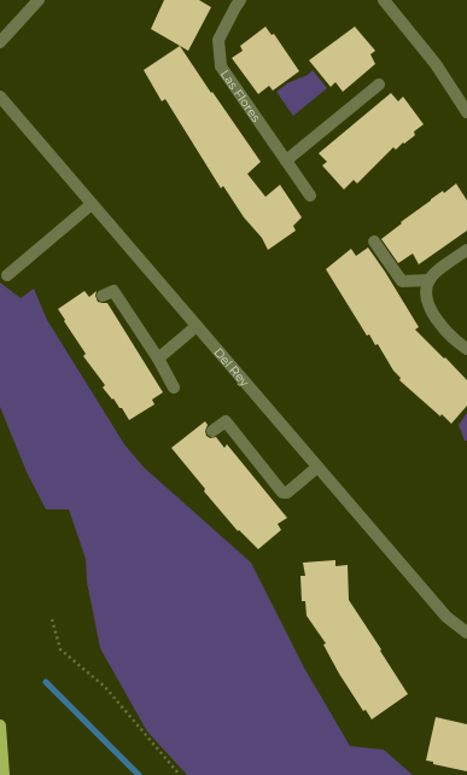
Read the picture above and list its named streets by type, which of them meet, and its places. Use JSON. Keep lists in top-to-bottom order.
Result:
{
  "streets": {
    "street": ["Las Flores", "Del Rey"]
  }
}
